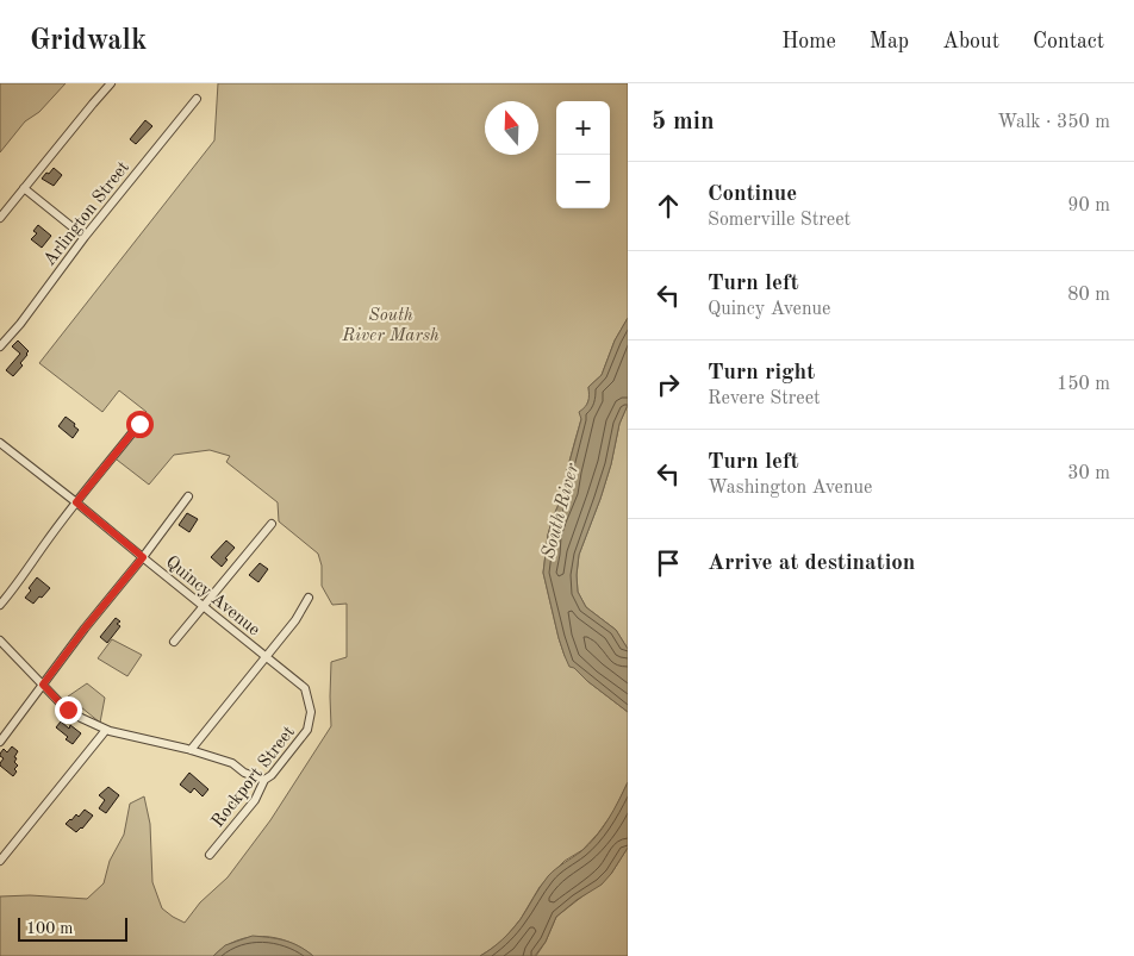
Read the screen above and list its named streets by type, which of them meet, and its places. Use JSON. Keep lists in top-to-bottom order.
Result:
{
  "streets": {
    "street": ["Arlington Street", "Quincy Avenue", "Rockport Street"]
  },
  "crossings": [
    ["Quincy Avenue", "Rockport Street"]
  ],
  "water": ["South River"],
  "parks": ["South River Marsh"],
  "scale_bar": "100 m",
  "north": "top",
  "page": {
    "header": "Gridwalk",
    "nav": [
      "Home",
      "Map",
      "About",
      "Contact"
    ],
    "heading": ["5 min", "Walk · 350 m"],
    "map_buttons": ["+", "−"],
    "list": [
      ["Continue", "Somerville Street", "90 m"],
      ["Turn left", "Quincy Avenue", "80 m"],
      ["Turn right", "Revere Street", "150 m"],
      ["Turn left", "Washington Avenue", "30 m"],
      "Arrive at destination"
    ],
    "scale": "100 m"
  }
}
